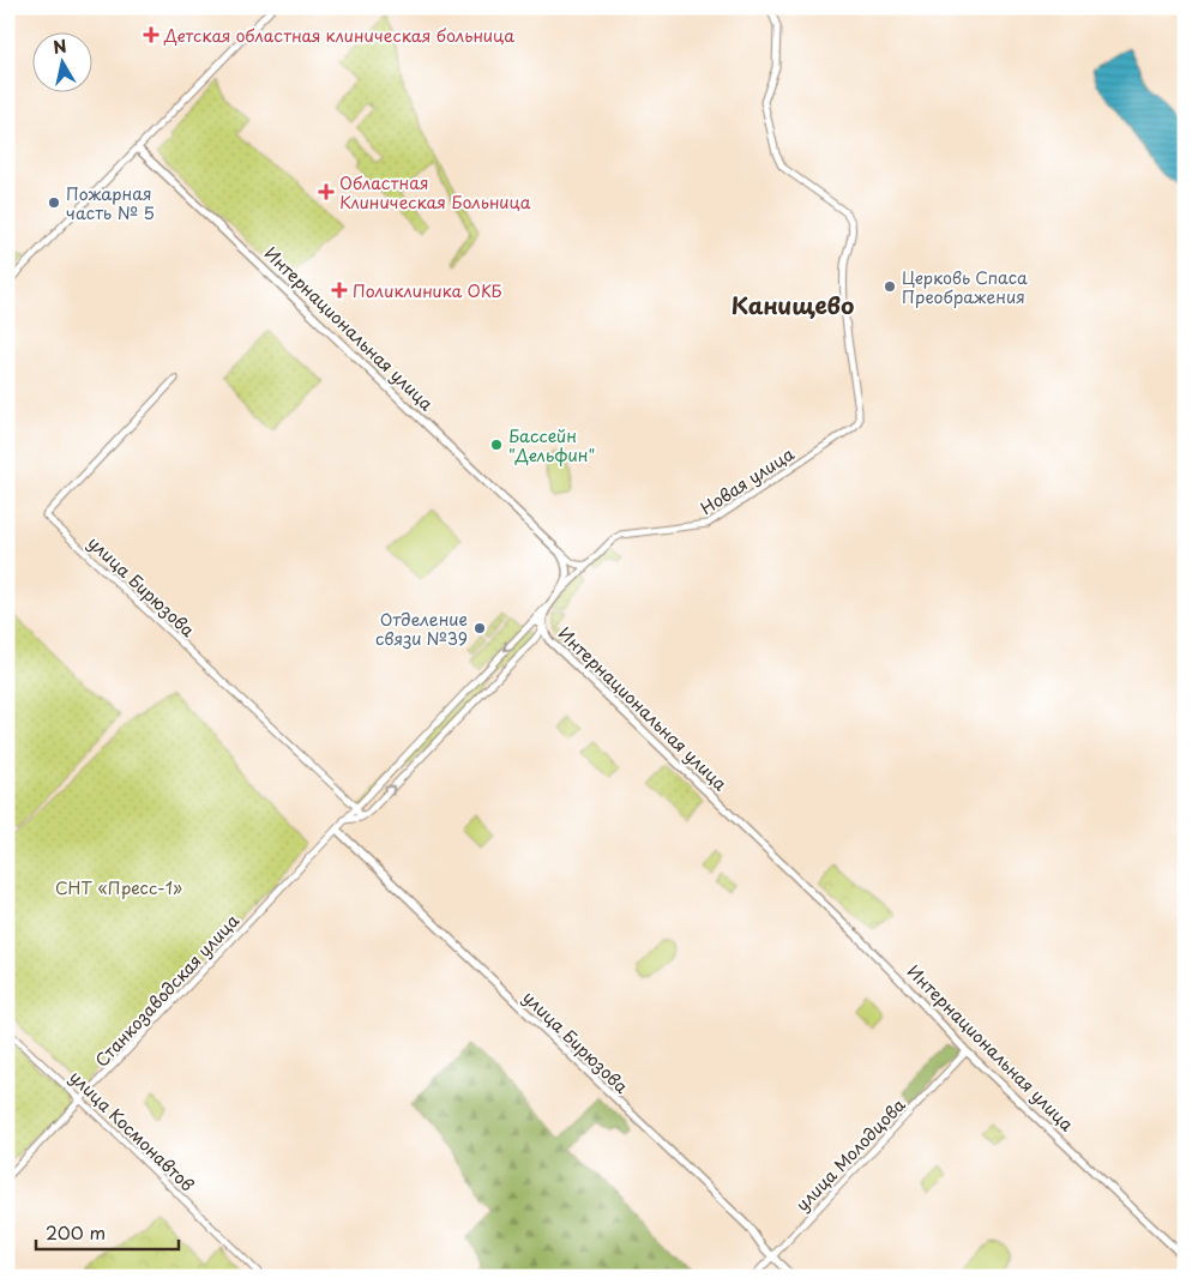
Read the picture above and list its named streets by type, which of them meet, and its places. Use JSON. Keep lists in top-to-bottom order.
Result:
{
  "streets": {
    "main road": ["Интернациональная улица", "улица Бирюзова"],
    "street": [
      "Новая улица",
      "Станкозаводская улица",
      "улица Космонавтов",
      "улица Молодцова"
    ]
  },
  "crossings": [
    ["Интернациональная улица", "Новая улица"],
    ["Интернациональная улица", "Станкозаводская улица"],
    ["Интернациональная улица", "улица Молодцова"],
    ["улица Бирюзова", "Станкозаводская улица"],
    ["улица Бирюзова", "улица Молодцова"],
    ["Станкозаводская улица", "улица Космонавтов"]
  ],
  "districts": ["Канищево"],
  "parks": ["СНТ «Пресс-1»"],
  "places": {
    "health": ["Детская областная клиническая больница", "Областная Клиническая Больница", "Поликлиника ОКБ"],
    "other": [
      "Пожарная часть № 5",
      "Церковь Спаса Преображения",
      "Бассейн \"Дельфин\"",
      "Отделение связи №39"
    ]
  },
  "scale_bar": "200 m",
  "north": "top"
}
